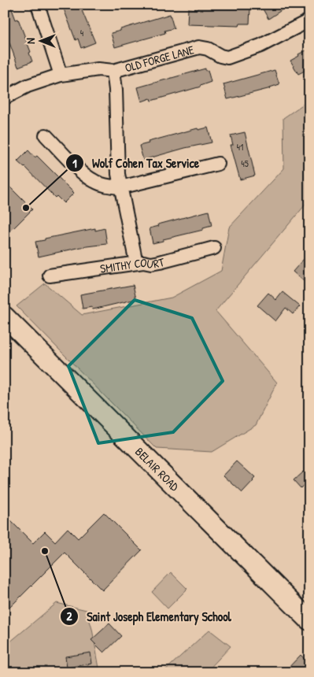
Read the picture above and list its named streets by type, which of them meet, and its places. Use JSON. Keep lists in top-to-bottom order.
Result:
{
  "streets": {
    "highway": ["BELAIR ROAD"],
    "street": ["OLD FORGE LANE", "SMITHY COURT"]
  },
  "places": ["Wolf Cohen Tax Service", "Saint Joseph Elementary School"],
  "house_numbers": ["4", "41", "45"],
  "north": "left"
}
